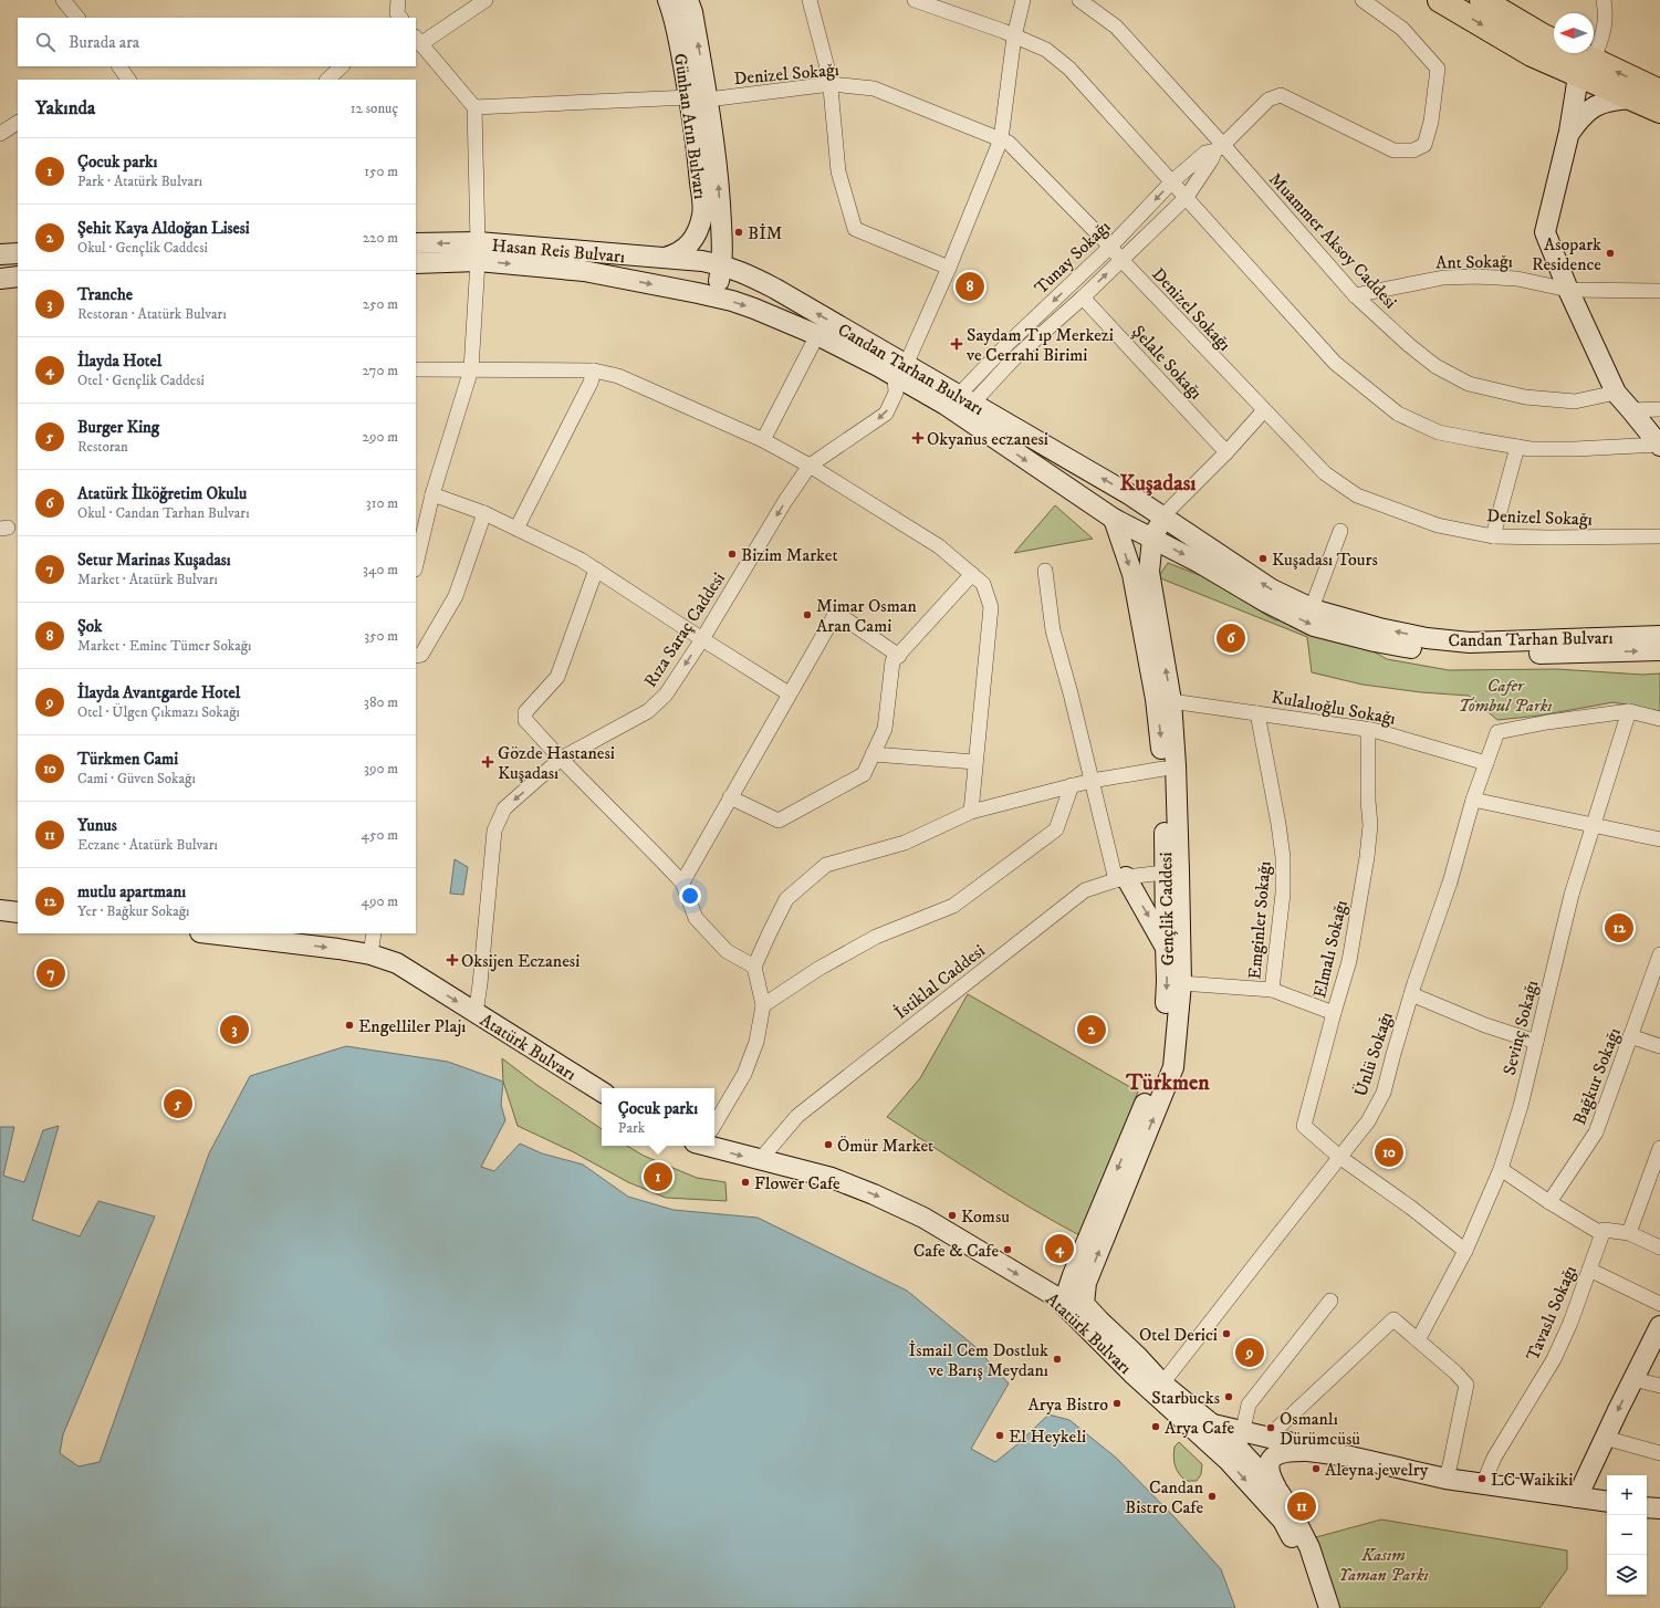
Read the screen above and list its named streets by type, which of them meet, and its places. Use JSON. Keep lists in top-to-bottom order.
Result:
{
  "streets": {
    "main road": [
      "Günhan Arın Bulvarı",
      "Hasan Reis Bulvarı",
      "Candan Tarhan Bulvarı",
      "Gençlik Caddesi",
      "Atatürk Bulvarı"
    ],
    "street": [
      "Denizel Sokağı",
      "Muammer Aksoy Caddesi",
      "Tunay Sokağı",
      "Ant Sokağı",
      "Şelale Sokağı",
      "Rıza Saraç Caddesi",
      "Kulalıoğlu Sokağı",
      "Emginler Sokağı",
      "Elmalı Sokağı",
      "İstiklal Caddesi",
      "Sevinç Sokağı",
      "Ünlü Sokağı",
      "Bağkur Sokağı",
      "Tavaslı Sokağı"
    ]
  },
  "crossings": [
    ["Denizel Sokağı", "Günhan Arın Bulvarı"],
    ["Denizel Sokağı", "Tunay Sokağı"],
    ["Günhan Arın Bulvarı", "Hasan Reis Bulvarı"],
    ["Günhan Arın Bulvarı", "Candan Tarhan Bulvarı"],
    ["Muammer Aksoy Caddesi", "Tunay Sokağı"],
    ["Muammer Aksoy Caddesi", "Ant Sokağı"],
    ["Hasan Reis Bulvarı", "Candan Tarhan Bulvarı"],
    ["Tunay Sokağı", "Şelale Sokağı"],
    ["Tunay Sokağı", "Candan Tarhan Bulvarı"],
    ["Candan Tarhan Bulvarı", "Rıza Saraç Caddesi"],
    ["Candan Tarhan Bulvarı", "Gençlik Caddesi"],
    ["Rıza Saraç Caddesi", "Atatürk Bulvarı"],
    ["Kulalıoğlu Sokağı", "Gençlik Caddesi"],
    ["Kulalıoğlu Sokağı", "Emginler Sokağı"],
    ["Kulalıoğlu Sokağı", "Elmalı Sokağı"],
    ["Kulalıoğlu Sokağı", "Ünlü Sokağı"],
    ["Gençlik Caddesi", "Emginler Sokağı"],
    ["Gençlik Caddesi", "İstiklal Caddesi"],
    ["Gençlik Caddesi", "Atatürk Bulvarı"],
    ["Elmalı Sokağı", "Ünlü Sokağı"],
    ["İstiklal Caddesi", "Atatürk Bulvarı"],
    ["Sevinç Sokağı", "Ünlü Sokağı"],
    ["Atatürk Bulvarı", "Ünlü Sokağı"]
  ],
  "one_way": ["Rıza Saraç Caddesi"],
  "districts": ["Kuşadası", "Türkmen"],
  "parks": ["Cafer Tombul Parkı", "Kasım Yaman Parkı"],
  "places": {
    "other": [
      "BİM",
      "Asopark Residence",
      "Bizim Market",
      "Kuşadası Tours",
      "Mimar Osman Aran Cami",
      "Engelliler Plajı",
      "Ömür Market",
      "Flower Cafe",
      "Komsu",
      "Cafe & Cafe",
      "Otel Derici",
      "İsmail Cem Dostluk ve Barış Meydanı",
      "Starbucks",
      "Arya Bistro",
      "Arya Cafe",
      "Osmanlı Dürümcüsü",
      "El Heykeli",
      "Aleyna jewelry",
      "LC Waikiki",
      "Candan Bistro Cafe"
    ],
    "health": [
      "Saydam Tıp Merkezi ve Cerrahi Birimi",
      "Okyanus eczanesi",
      "Gözde Hastanesi Kuşadası",
      "Oksijen Eczanesi"
    ]
  },
  "north": "left",
  "page": {
    "search": "Burada ara",
    "heading": ["Yakında", "12 sonuç"],
    "list": [
      {
        "mark": "1",
        "name": "Çocuk parkı",
        "note": "Park · Atatürk Bulvarı",
        "value": "150 m"
      },
      {
        "mark": "2",
        "name": "Şehit Kaya Aldoğan Lisesi",
        "note": "Okul · Gençlik Caddesi",
        "value": "220 m"
      },
      {
        "mark": "3",
        "name": "Tranche",
        "note": "Restoran · Atatürk Bulvarı",
        "value": "250 m"
      },
      {
        "mark": "4",
        "name": "İlayda Hotel",
        "note": "Otel · Gençlik Caddesi",
        "value": "270 m"
      },
      {
        "mark": "5",
        "name": "Burger King",
        "note": "Restoran",
        "value": "290 m"
      },
      {
        "mark": "6",
        "name": "Atatürk İlköğretim Okulu",
        "note": "Okul · Candan Tarhan Bulvarı",
        "value": "310 m"
      },
      {
        "mark": "7",
        "name": "Setur Marinas Kuşadası",
        "note": "Market · Atatürk Bulvarı",
        "value": "340 m"
      },
      {
        "mark": "8",
        "name": "Şok",
        "note": "Market · Emine Tümer Sokağı",
        "value": "350 m"
      },
      {
        "mark": "9",
        "name": "İlayda Avantgarde Hotel",
        "note": "Otel · Ülgen Çıkmazı Sokağı",
        "value": "380 m"
      },
      {
        "mark": "10",
        "name": "Türkmen Cami",
        "note": "Cami · Güven Sokağı",
        "value": "390 m"
      },
      {
        "mark": "11",
        "name": "Yunus",
        "note": "Eczane · Atatürk Bulvarı",
        "value": "450 m"
      },
      {
        "mark": "12",
        "name": "mutlu apartmanı",
        "note": "Yer · Bağkur Sokağı",
        "value": "490 m"
      }
    ],
    "pins": [
      "8",
      "6",
      "12",
      "7",
      "2",
      "3",
      "5",
      "10",
      "1",
      "4",
      "9",
      "11"
    ],
    "popup": ["Çocuk parkı", "Park"],
    "map_buttons": ["+", "−"]
  }
}
